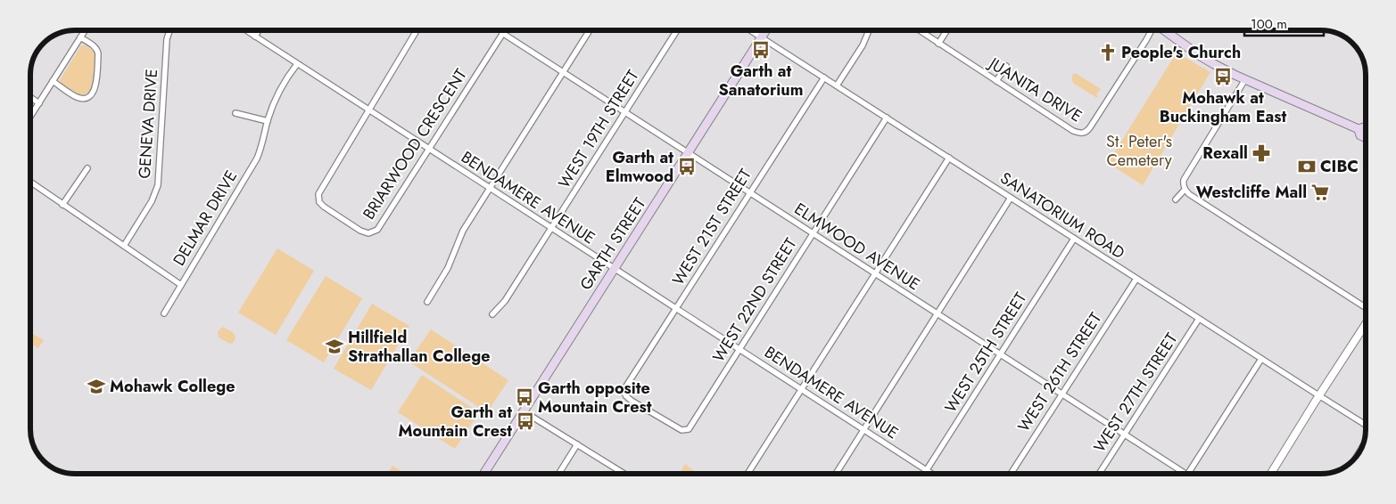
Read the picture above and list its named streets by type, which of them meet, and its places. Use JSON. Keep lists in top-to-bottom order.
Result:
{
  "streets": {
    "main road": ["GARTH STREET"],
    "street": [
      "JUANITA DRIVE",
      "GENEVA DRIVE",
      "WEST 19TH STREET",
      "BRIARWOOD CRESCENT",
      "BENDAMERE AVENUE",
      "SANATORIUM ROAD",
      "DELMAR DRIVE",
      "WEST 21ST STREET",
      "ELMWOOD AVENUE",
      "WEST 22ND STREET",
      "WEST 25TH STREET",
      "WEST 26TH STREET",
      "WEST 27TH STREET"
    ]
  },
  "crossings": [
    ["GENEVA DRIVE", "DELMAR DRIVE"],
    ["WEST 19TH STREET", "BENDAMERE AVENUE"],
    ["WEST 19TH STREET", "ELMWOOD AVENUE"],
    ["BRIARWOOD CRESCENT", "BENDAMERE AVENUE"],
    ["BRIARWOOD CRESCENT", "ELMWOOD AVENUE"],
    ["BENDAMERE AVENUE", "DELMAR DRIVE"],
    ["BENDAMERE AVENUE", "WEST 21ST STREET"],
    ["BENDAMERE AVENUE", "GARTH STREET"],
    ["BENDAMERE AVENUE", "WEST 22ND STREET"],
    ["BENDAMERE AVENUE", "WEST 25TH STREET"],
    ["SANATORIUM ROAD", "WEST 21ST STREET"],
    ["SANATORIUM ROAD", "GARTH STREET"],
    ["SANATORIUM ROAD", "WEST 22ND STREET"],
    ["SANATORIUM ROAD", "WEST 25TH STREET"],
    ["SANATORIUM ROAD", "WEST 26TH STREET"],
    ["SANATORIUM ROAD", "WEST 27TH STREET"],
    ["WEST 21ST STREET", "ELMWOOD AVENUE"],
    ["WEST 21ST STREET", "WEST 22ND STREET"],
    ["GARTH STREET", "ELMWOOD AVENUE"],
    ["ELMWOOD AVENUE", "WEST 22ND STREET"],
    ["ELMWOOD AVENUE", "WEST 25TH STREET"],
    ["ELMWOOD AVENUE", "WEST 26TH STREET"],
    ["ELMWOOD AVENUE", "WEST 27TH STREET"]
  ],
  "parks": ["St. Peter's Cemetery"],
  "places": {
    "bus stop": [
      "Garth at Sanatorium",
      "Mohawk at Buckingham East",
      "Garth at Elmwood",
      "Garth opposite Mountain Crest",
      "Garth at Mountain Crest"
    ],
    "church": ["People's Church"],
    "pharmacy": ["Rexall"],
    "bank": ["CIBC"],
    "supermarket": ["Westcliffe Mall"],
    "school or university": ["Hillfield Strathallan College", "Mohawk College"]
  },
  "scale_bar": "100 m"
}
